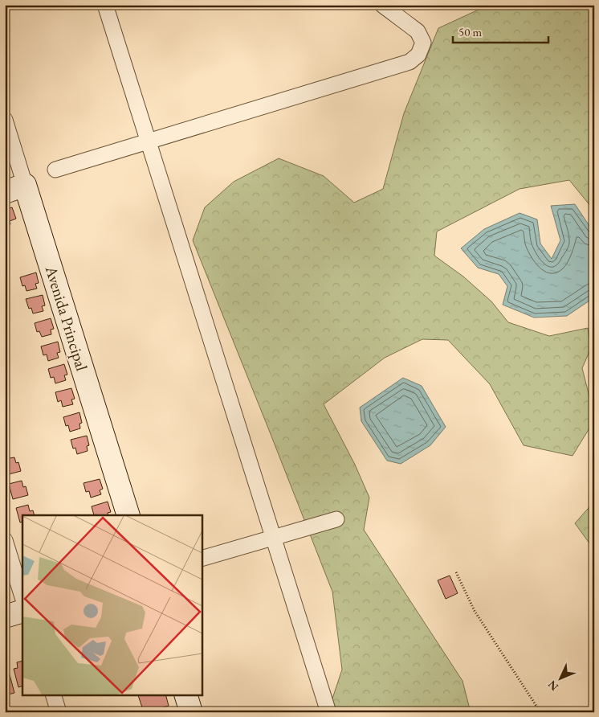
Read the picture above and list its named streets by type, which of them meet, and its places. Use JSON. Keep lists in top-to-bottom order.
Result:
{
  "streets": {
    "street": ["Avenida Principal"]
  },
  "scale_bar": "50 m",
  "north": "bottom left"
}
